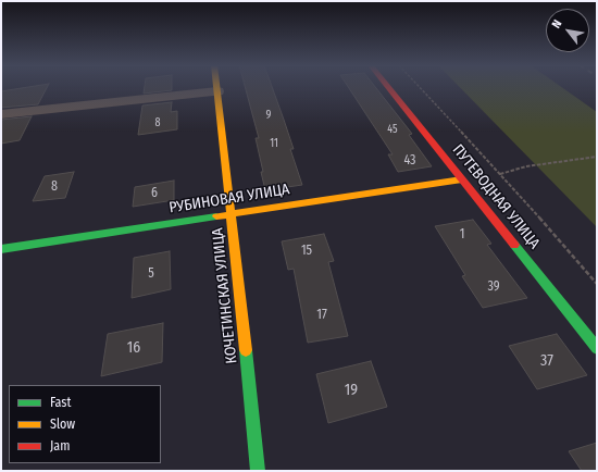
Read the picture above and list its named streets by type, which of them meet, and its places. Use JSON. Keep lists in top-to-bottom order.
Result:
{
  "streets": {
    "street": ["ПУТЕВОДНАЯ УЛИЦА", "РУБИНОВАЯ УЛИЦА", "КОЧЕТИНСКАЯ УЛИЦА"]
  },
  "crossings": [
    ["ПУТЕВОДНАЯ УЛИЦА", "РУБИНОВАЯ УЛИЦА"],
    ["РУБИНОВАЯ УЛИЦА", "КОЧЕТИНСКАЯ УЛИЦА"]
  ],
  "house_numbers": [
    "9",
    "8",
    "45",
    "11",
    "43",
    "8",
    "6",
    "1",
    "15",
    "5",
    "39",
    "17",
    "16",
    "37",
    "19"
  ],
  "legend": ["Fast", "Slow", "Jam"],
  "north": "top left"
}
